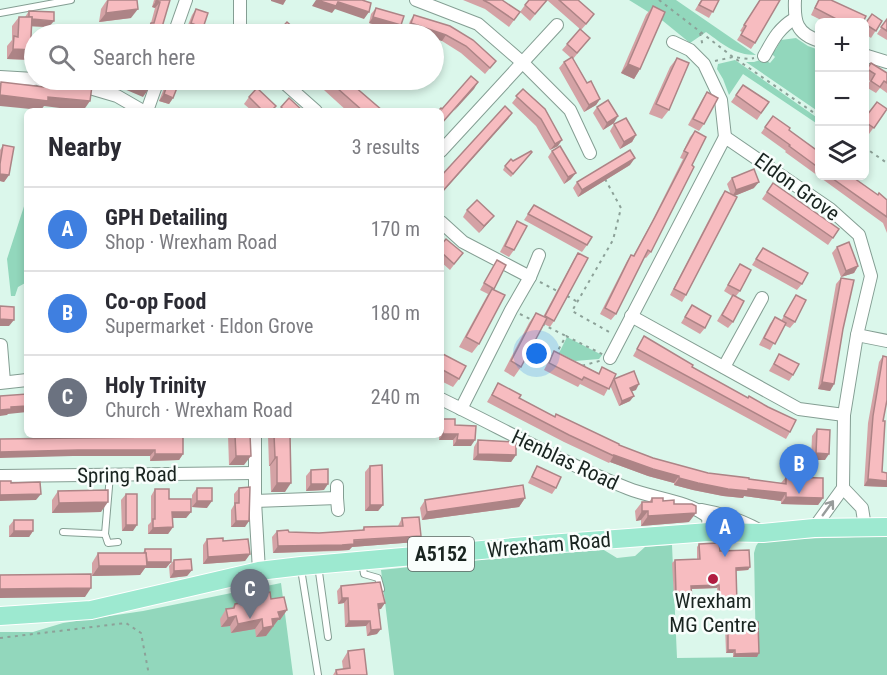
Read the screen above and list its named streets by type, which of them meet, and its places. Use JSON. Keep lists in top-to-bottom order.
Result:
{
  "streets": {
    "main road": ["Wrexham Road", "A5152"],
    "street": ["Eldon Grove", "Henblas Road", "Spring Road"]
  },
  "crossings": [
    ["Henblas Road", "Wrexham Road"]
  ],
  "places": ["Wrexham MG Centre"],
  "page": {
    "map_buttons": ["+", "−"],
    "search": "Search here",
    "heading": ["Nearby", "3 results"],
    "list": [
      {
        "mark": "A",
        "name": "GPH Detailing",
        "note": "Shop · Wrexham Road",
        "value": "170 m"
      },
      {
        "mark": "B",
        "name": "Co-op Food",
        "note": "Supermarket · Eldon Grove",
        "value": "180 m"
      },
      {
        "mark": "C",
        "name": "Holy Trinity",
        "note": "Church · Wrexham Road",
        "value": "240 m"
      }
    ],
    "pins": ["B", "A", "C"]
  }
}
